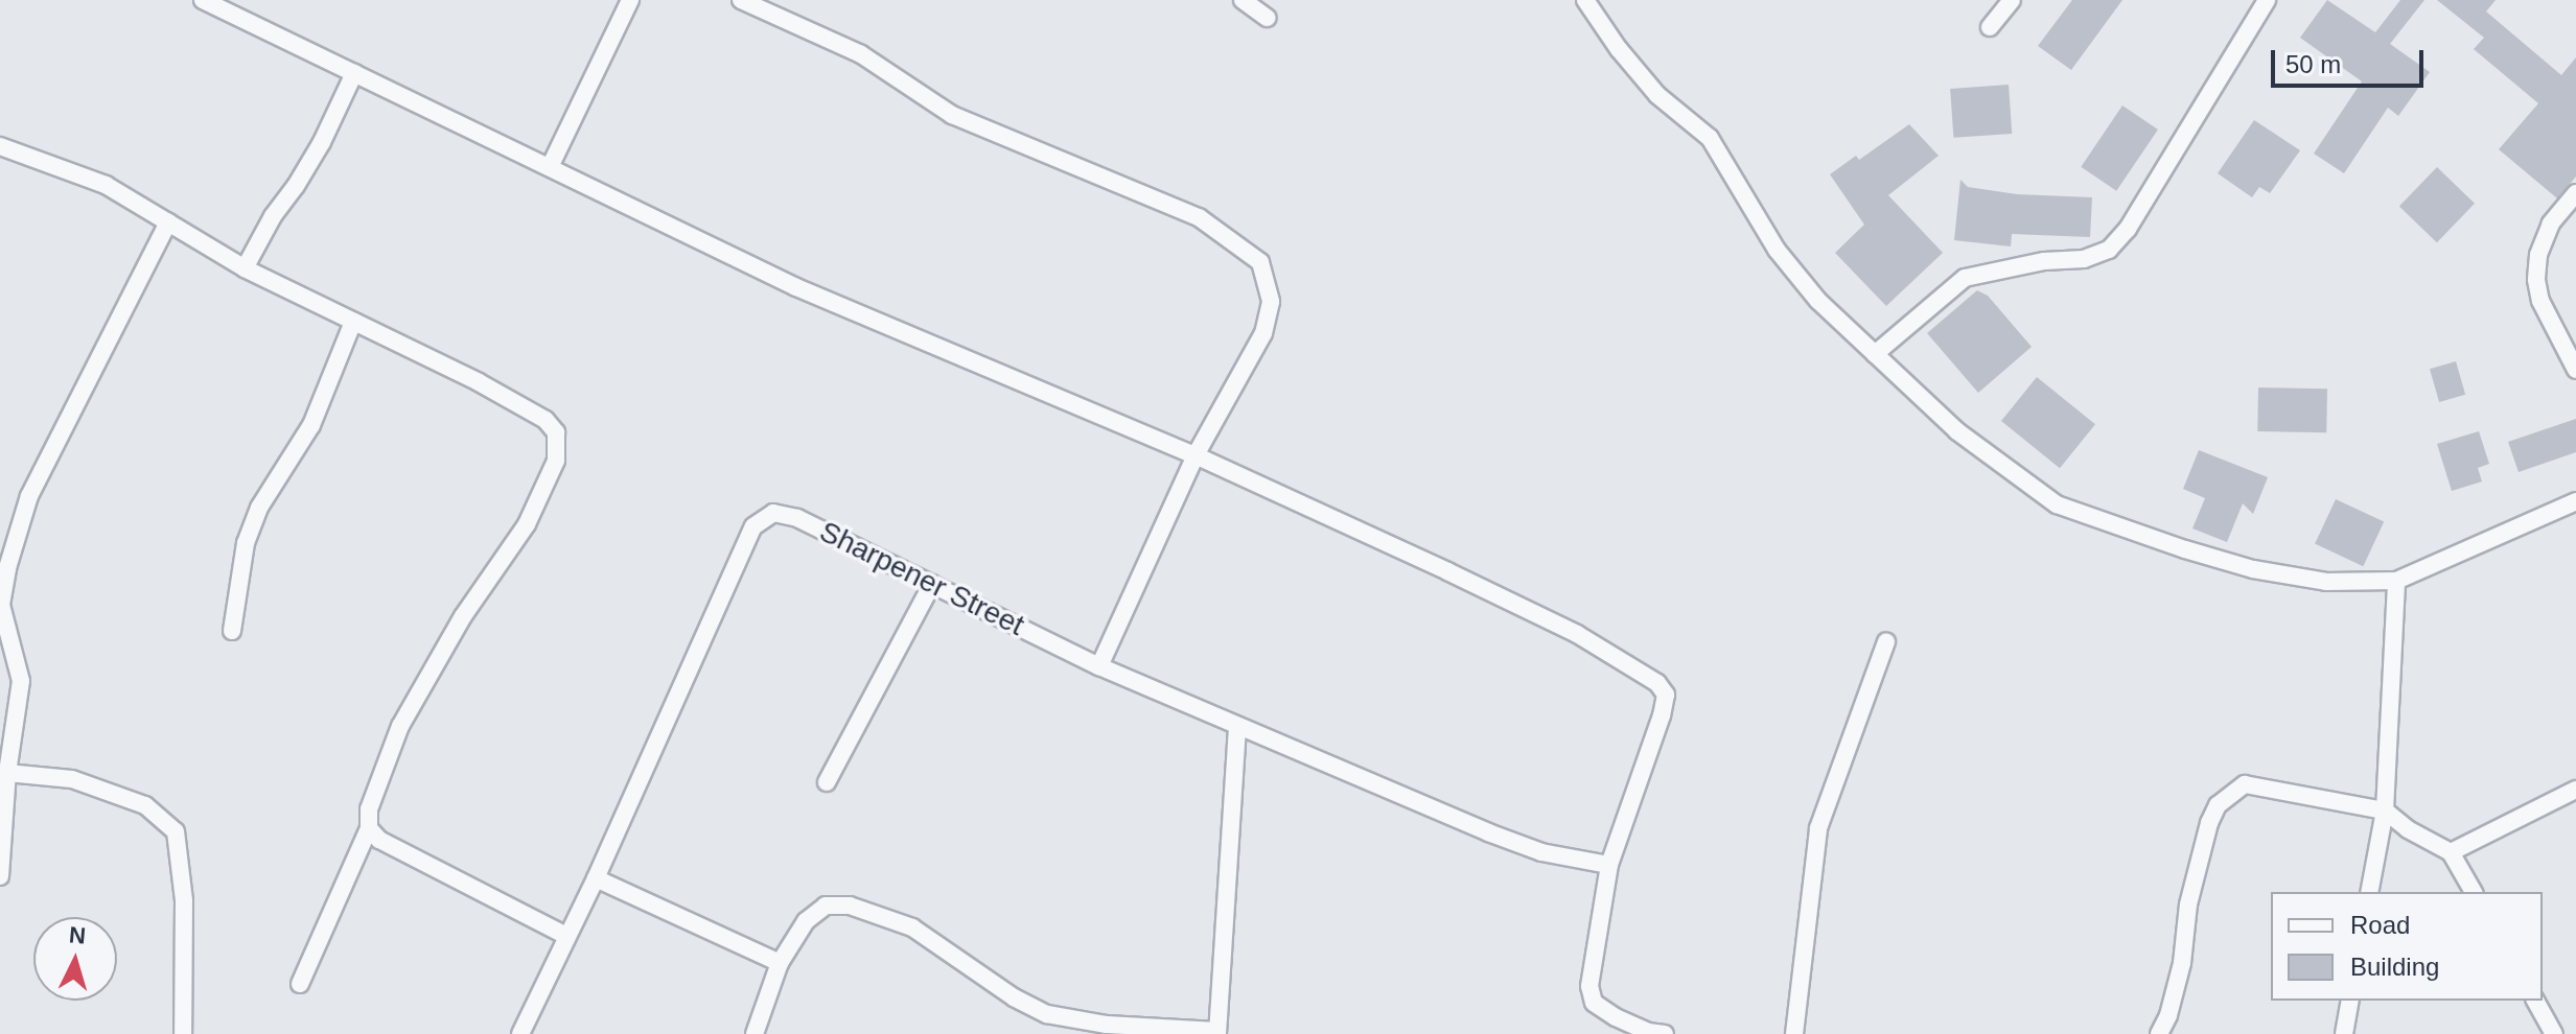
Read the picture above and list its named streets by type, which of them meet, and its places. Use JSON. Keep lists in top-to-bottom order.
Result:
{
  "streets": {
    "street": ["Sharpener Street"]
  },
  "legend": ["Road", "Building"],
  "scale_bar": "50 m",
  "north": "top"
}
